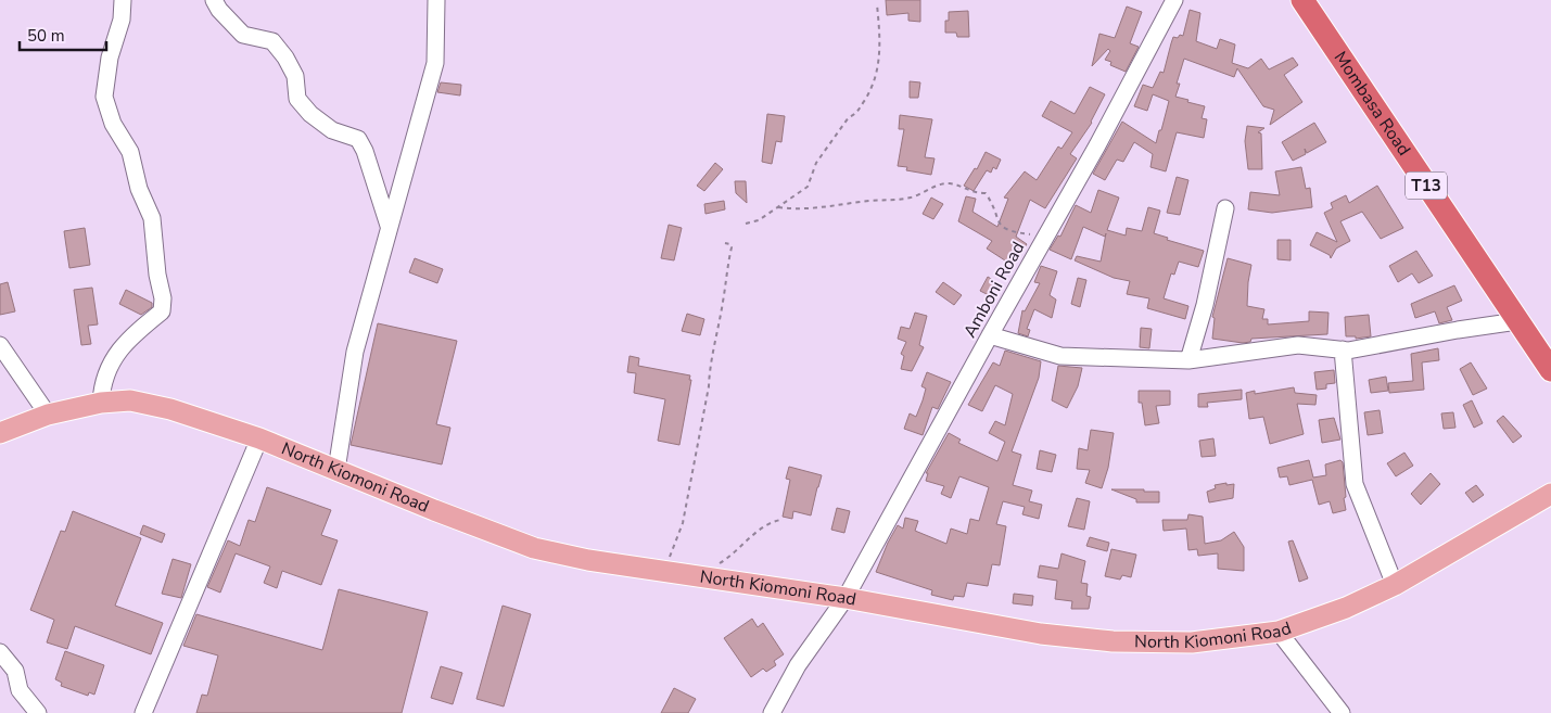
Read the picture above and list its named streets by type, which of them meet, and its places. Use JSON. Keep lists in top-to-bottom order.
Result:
{
  "streets": {
    "highway": ["Mombasa Road", "T13"],
    "main road": ["North Kiomoni Road"],
    "street": ["Amboni Road"]
  },
  "crossings": [
    ["Amboni Road", "North Kiomoni Road"]
  ],
  "scale_bar": "50 m"
}
